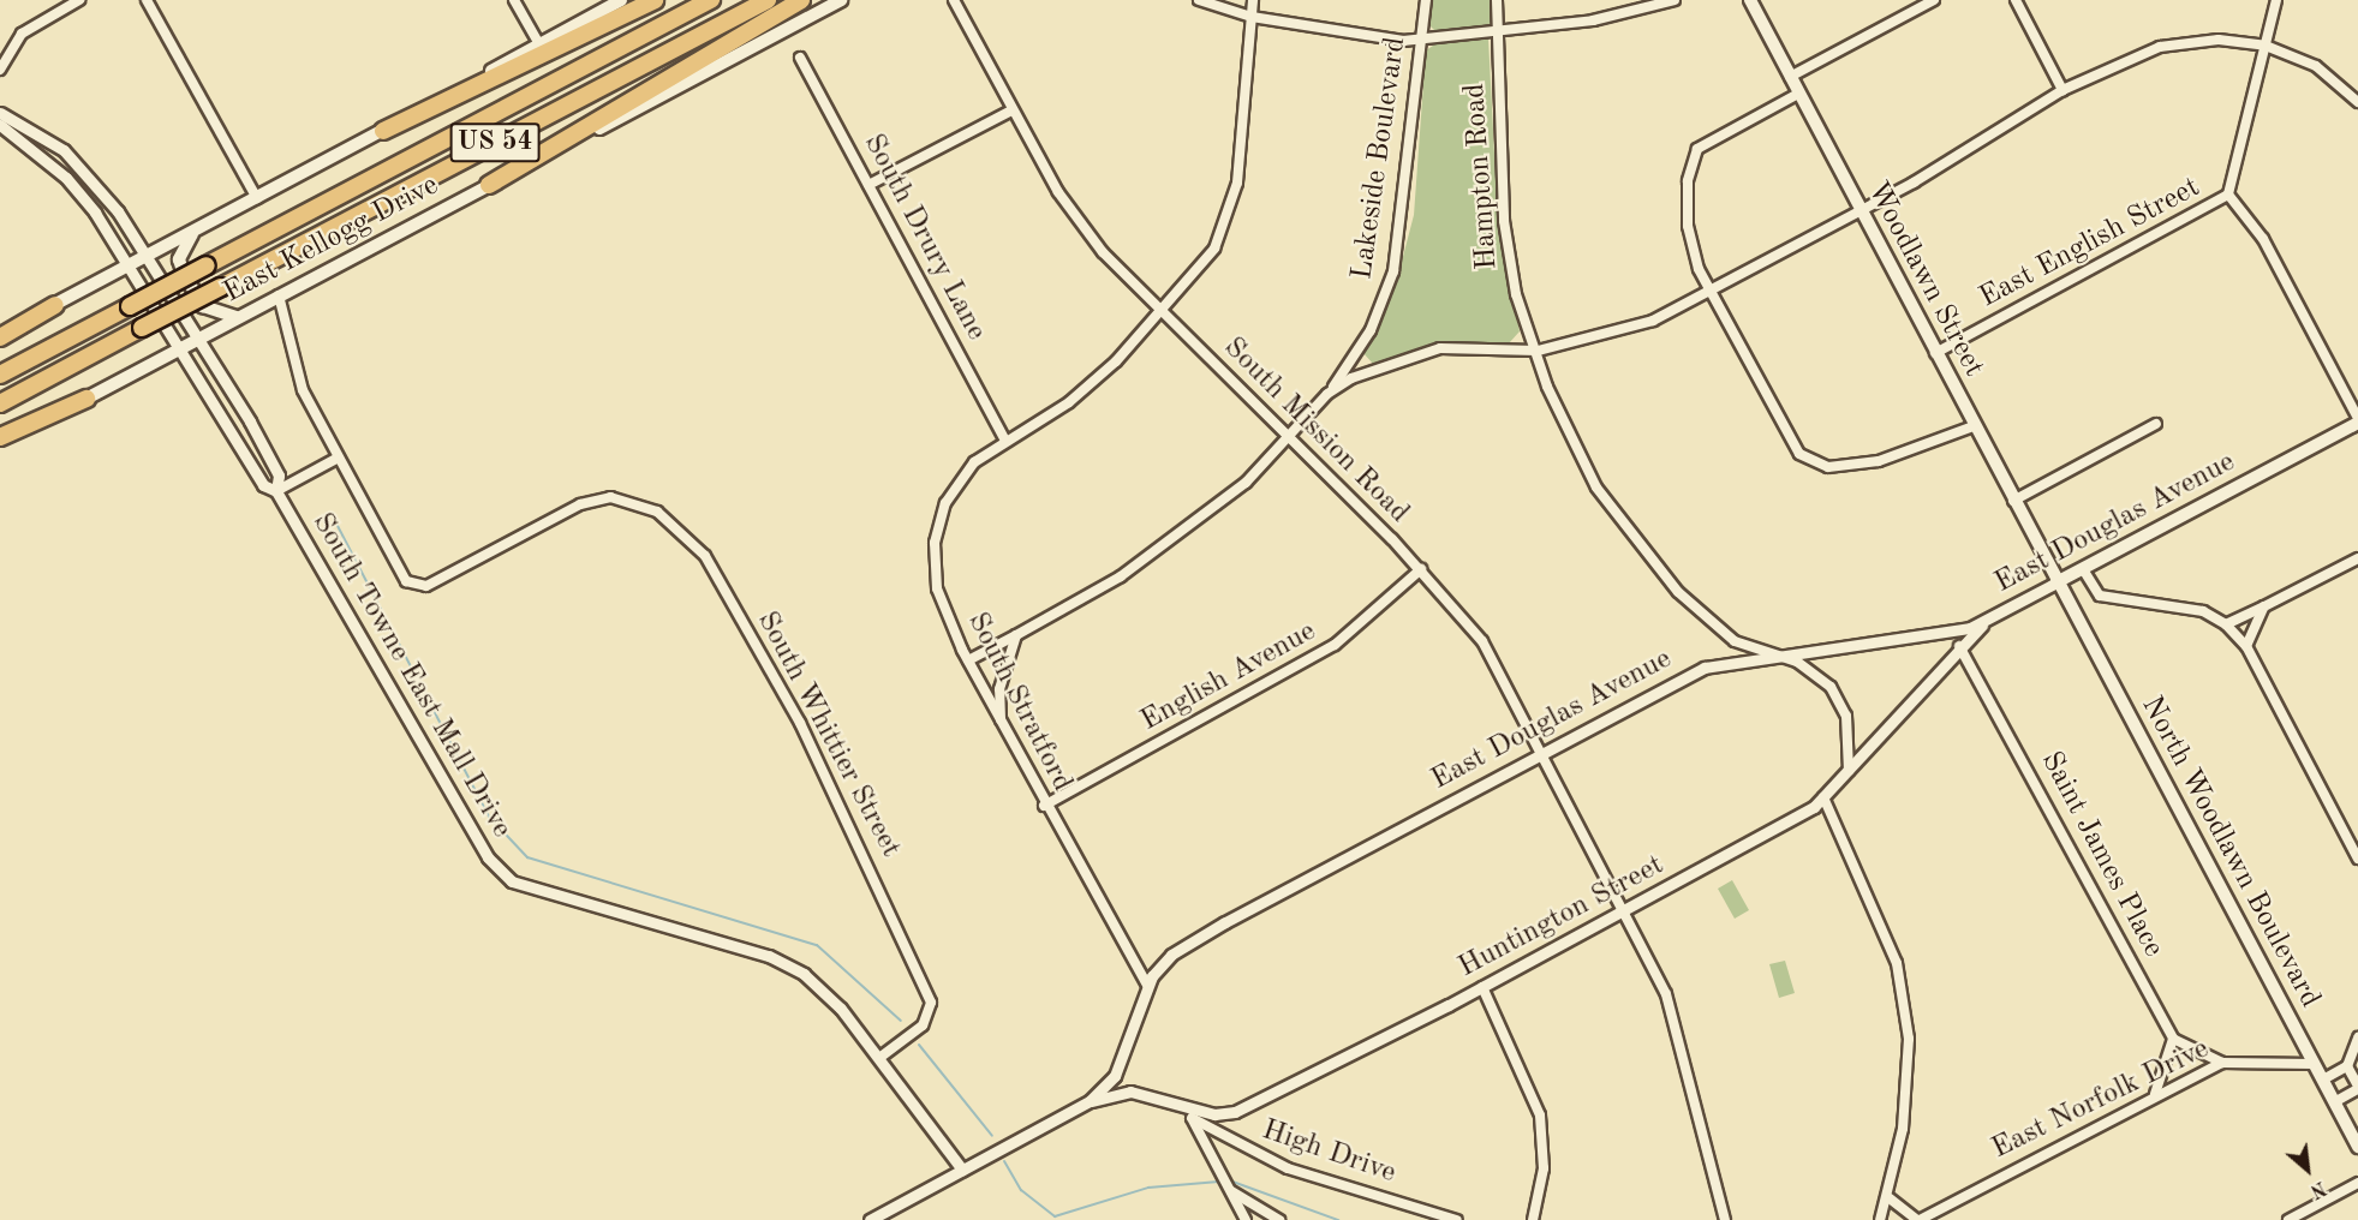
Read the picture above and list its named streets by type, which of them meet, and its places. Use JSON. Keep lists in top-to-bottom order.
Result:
{
  "streets": {
    "highway": ["US 54"],
    "main road": [
      "East Kellogg Drive",
      "Woodlawn Street",
      "East Douglas Avenue",
      "North Woodlawn Boulevard"
    ],
    "street": [
      "Lakeside Boulevard",
      "Hampton Road",
      "South Drury Lane",
      "East English Street",
      "South Mission Road",
      "South Towne East Mall Drive",
      "English Avenue",
      "South Stratford",
      "South Whittier Street",
      "Saint James Place",
      "Huntington Street",
      "East Norfolk Drive",
      "High Drive"
    ]
  },
  "crossings": [
    ["Lakeside Boulevard", "South Mission Road"],
    ["Lakeside Boulevard", "South Stratford"],
    ["Hampton Road", "East Douglas Avenue"],
    ["Hampton Road", "Huntington Street"],
    ["South Drury Lane", "South Stratford"],
    ["East Kellogg Drive", "South Towne East Mall Drive"],
    ["East English Street", "Woodlawn Street"],
    ["Woodlawn Street", "East Douglas Avenue"],
    ["Woodlawn Street", "North Woodlawn Boulevard"],
    ["South Mission Road", "East Douglas Avenue"],
    ["South Mission Road", "English Avenue"],
    ["South Mission Road", "South Stratford"],
    ["South Mission Road", "Huntington Street"],
    ["East Douglas Avenue", "South Towne East Mall Drive"],
    ["East Douglas Avenue", "South Stratford"],
    ["East Douglas Avenue", "North Woodlawn Boulevard"],
    ["East Douglas Avenue", "Huntington Street"],
    ["South Towne East Mall Drive", "South Whittier Street"],
    ["English Avenue", "South Stratford"],
    ["North Woodlawn Boulevard", "East Norfolk Drive"],
    ["Saint James Place", "Huntington Street"]
  ],
  "north": "bottom right"
}
